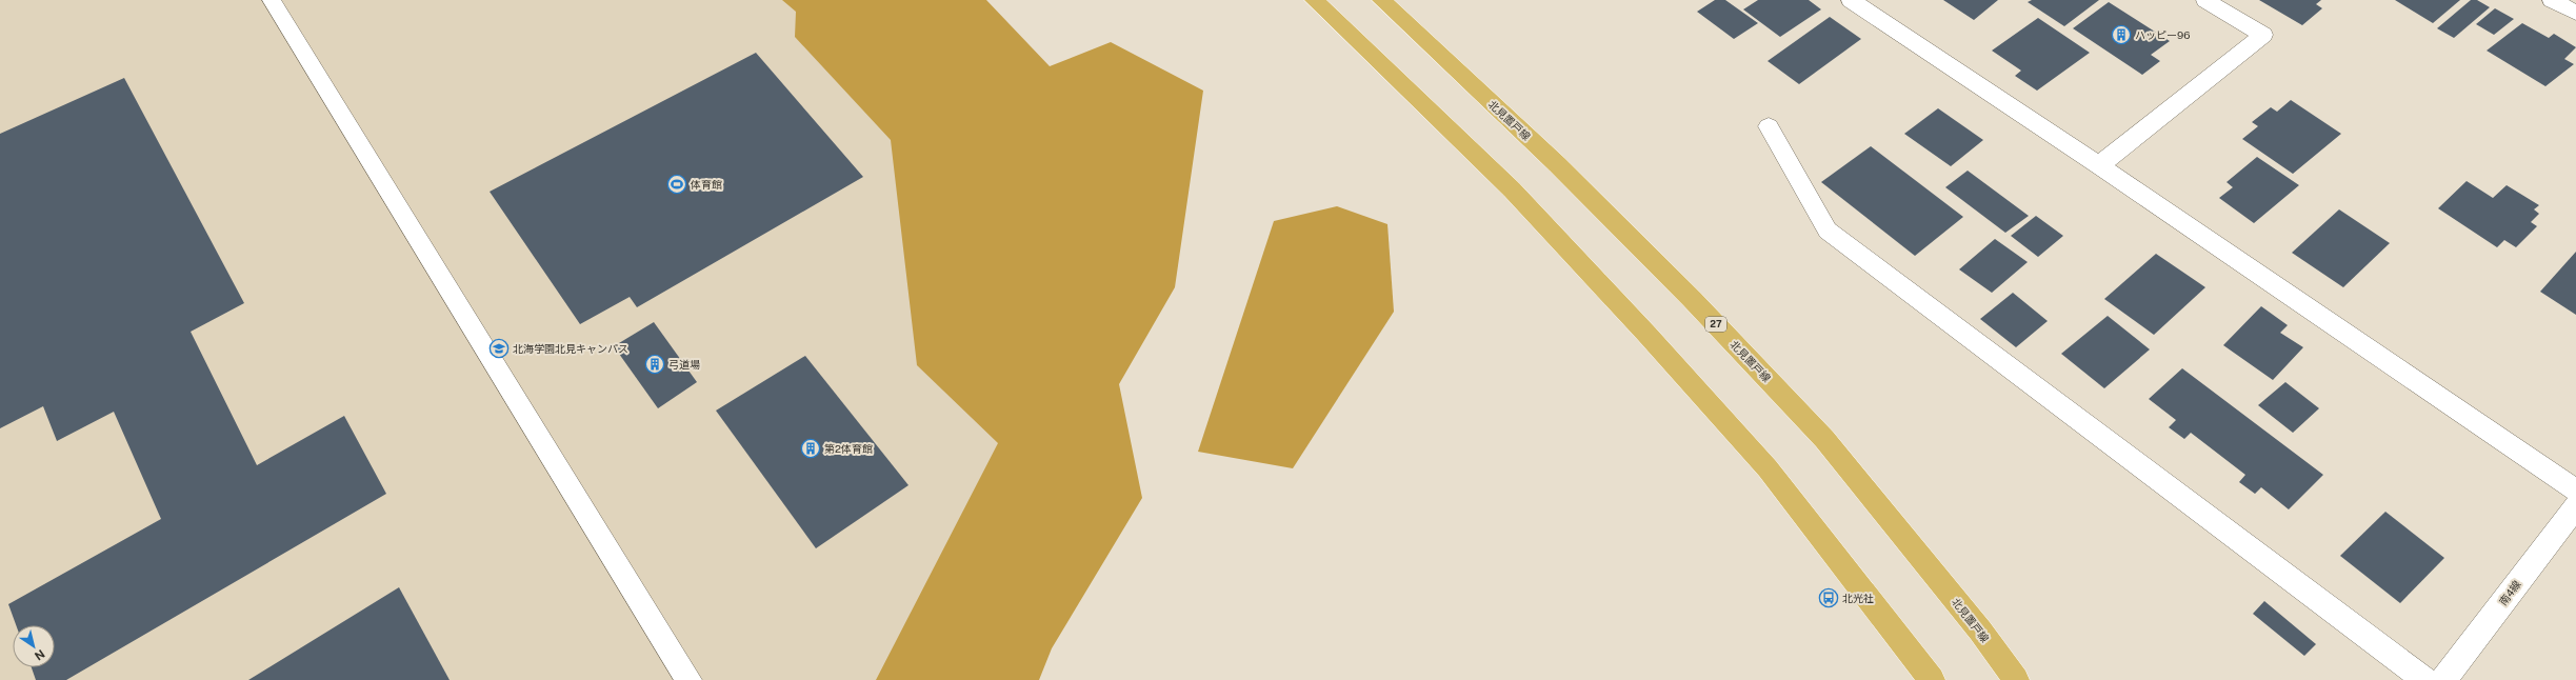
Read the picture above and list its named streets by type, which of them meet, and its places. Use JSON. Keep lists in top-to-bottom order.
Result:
{
  "streets": {
    "main road": ["北見置戸線", "27"],
    "street": ["南4線"]
  },
  "places": {
    "building": ["ハッピー96", "弓道場", "第2体育館"],
    "sports": ["体育館"],
    "school or university": ["北海学園北見キャンパス"],
    "bus stop": ["北光社"]
  },
  "north": "bottom right"
}
